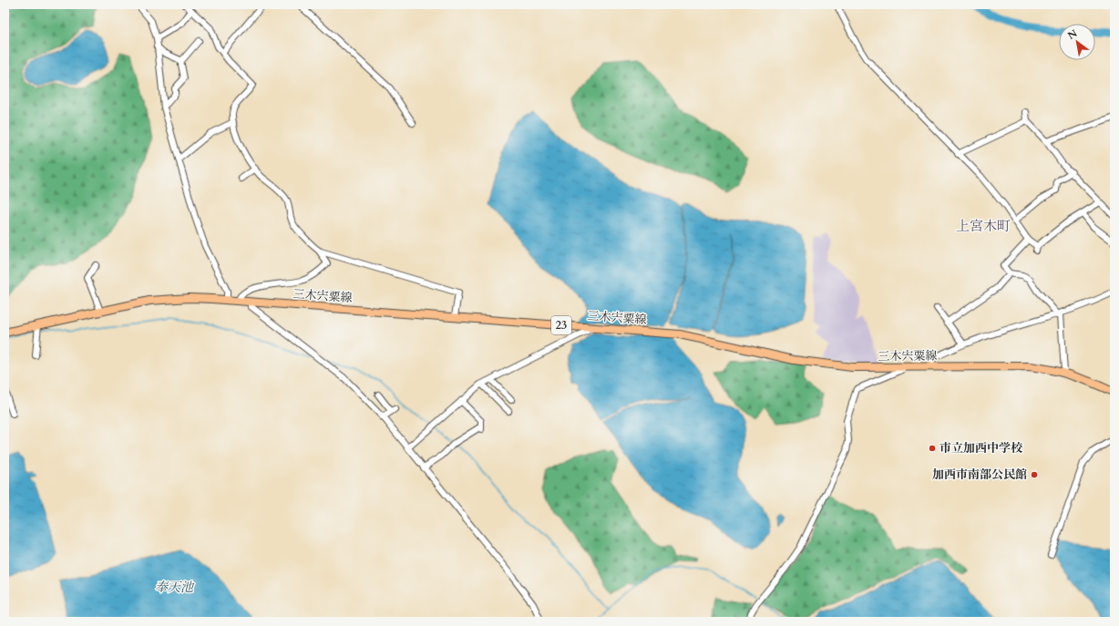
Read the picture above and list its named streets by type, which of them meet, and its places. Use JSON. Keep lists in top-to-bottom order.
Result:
{
  "streets": {
    "main road": ["三木宍粟線", "23"]
  },
  "districts": ["上宮木町"],
  "water": ["奉天池"],
  "places": ["市立加西中学校", "加西市南部公民館"],
  "north": "top left"
}
